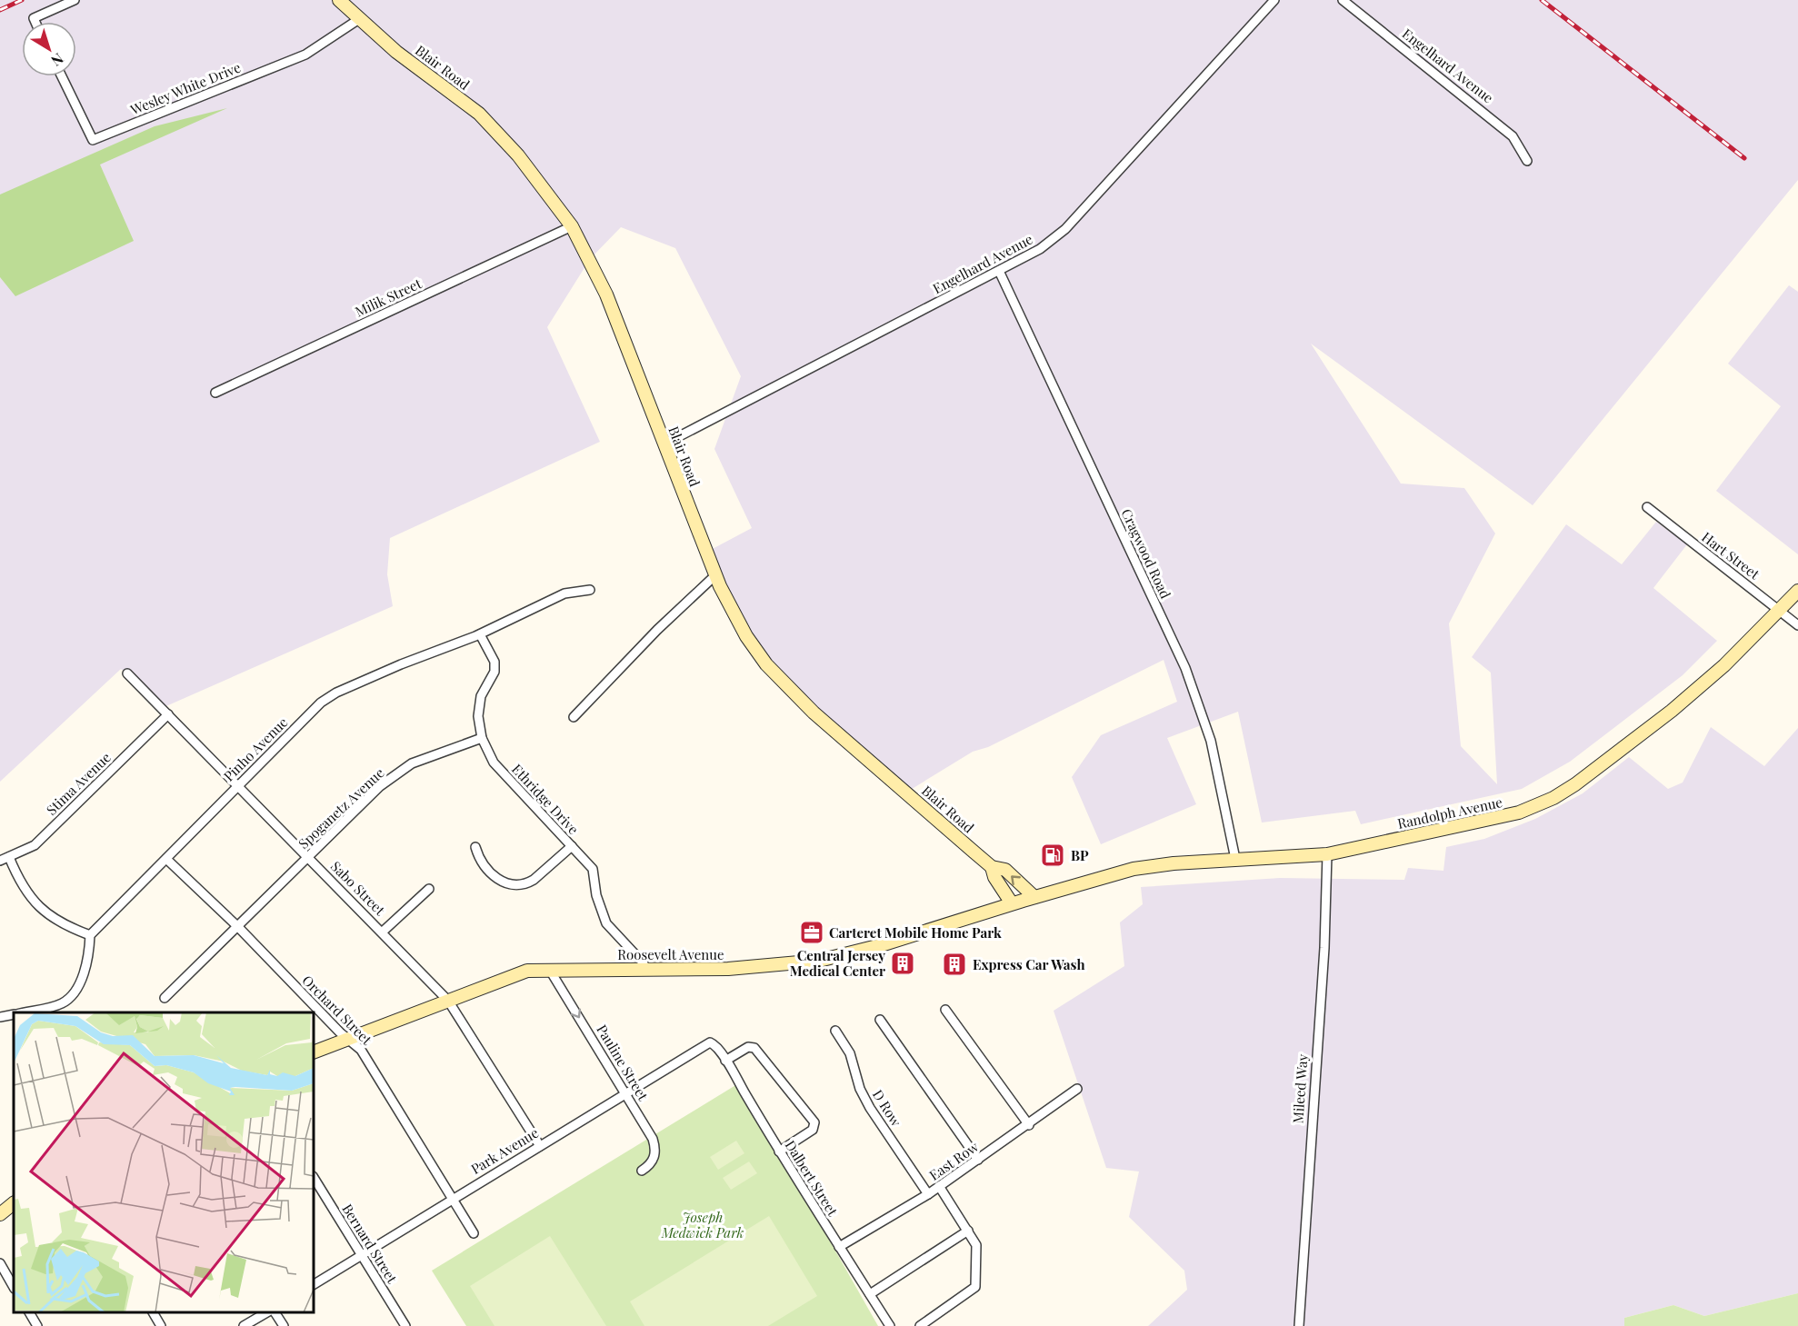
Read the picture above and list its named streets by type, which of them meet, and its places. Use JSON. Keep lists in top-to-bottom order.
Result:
{
  "streets": {
    "main road": ["Blair Road", "Randolph Avenue", "Roosevelt Avenue"],
    "street": [
      "Engelhard Avenue",
      "Wesley White Drive",
      "Milik Street",
      "Cragwood Road",
      "Hart Street",
      "Pinho Avenue",
      "Stima Avenue",
      "Ethridge Drive",
      "Spoganetz Avenue",
      "Sabo Street",
      "Orchard Street",
      "Pauline Street",
      "Mileed Way",
      "D Row",
      "Park Avenue",
      "East Row",
      "Dalbert Street",
      "Bernard Street"
    ]
  },
  "crossings": [
    ["Engelhard Avenue", "Blair Road"],
    ["Engelhard Avenue", "Cragwood Road"],
    ["Blair Road", "Wesley White Drive"],
    ["Blair Road", "Milik Street"],
    ["Blair Road", "Randolph Avenue"],
    ["Blair Road", "Roosevelt Avenue"],
    ["Cragwood Road", "Randolph Avenue"],
    ["Hart Street", "Randolph Avenue"],
    ["Pinho Avenue", "Ethridge Drive"],
    ["Pinho Avenue", "Sabo Street"],
    ["Pinho Avenue", "Orchard Street"],
    ["Stima Avenue", "Sabo Street"],
    ["Ethridge Drive", "Spoganetz Avenue"],
    ["Ethridge Drive", "Roosevelt Avenue"],
    ["Spoganetz Avenue", "Sabo Street"],
    ["Spoganetz Avenue", "Orchard Street"],
    ["Randolph Avenue", "Roosevelt Avenue"],
    ["Randolph Avenue", "Mileed Way"],
    ["Sabo Street", "Roosevelt Avenue"],
    ["Sabo Street", "Park Avenue"],
    ["Roosevelt Avenue", "Orchard Street"],
    ["Roosevelt Avenue", "Pauline Street"],
    ["Orchard Street", "Park Avenue"],
    ["Pauline Street", "Park Avenue"],
    ["D Row", "East Row"],
    ["Park Avenue", "Dalbert Street"],
    ["Park Avenue", "Bernard Street"],
    ["East Row", "Dalbert Street"]
  ],
  "one_way": ["Pauline Street"],
  "parks": ["Joseph Medwick Park"],
  "places": {
    "fuel station": ["BP"],
    "office": ["Carteret Mobile Home Park"],
    "building": ["Central Jersey Medical Center", "Express Car Wash"]
  },
  "north": "bottom right"
}
